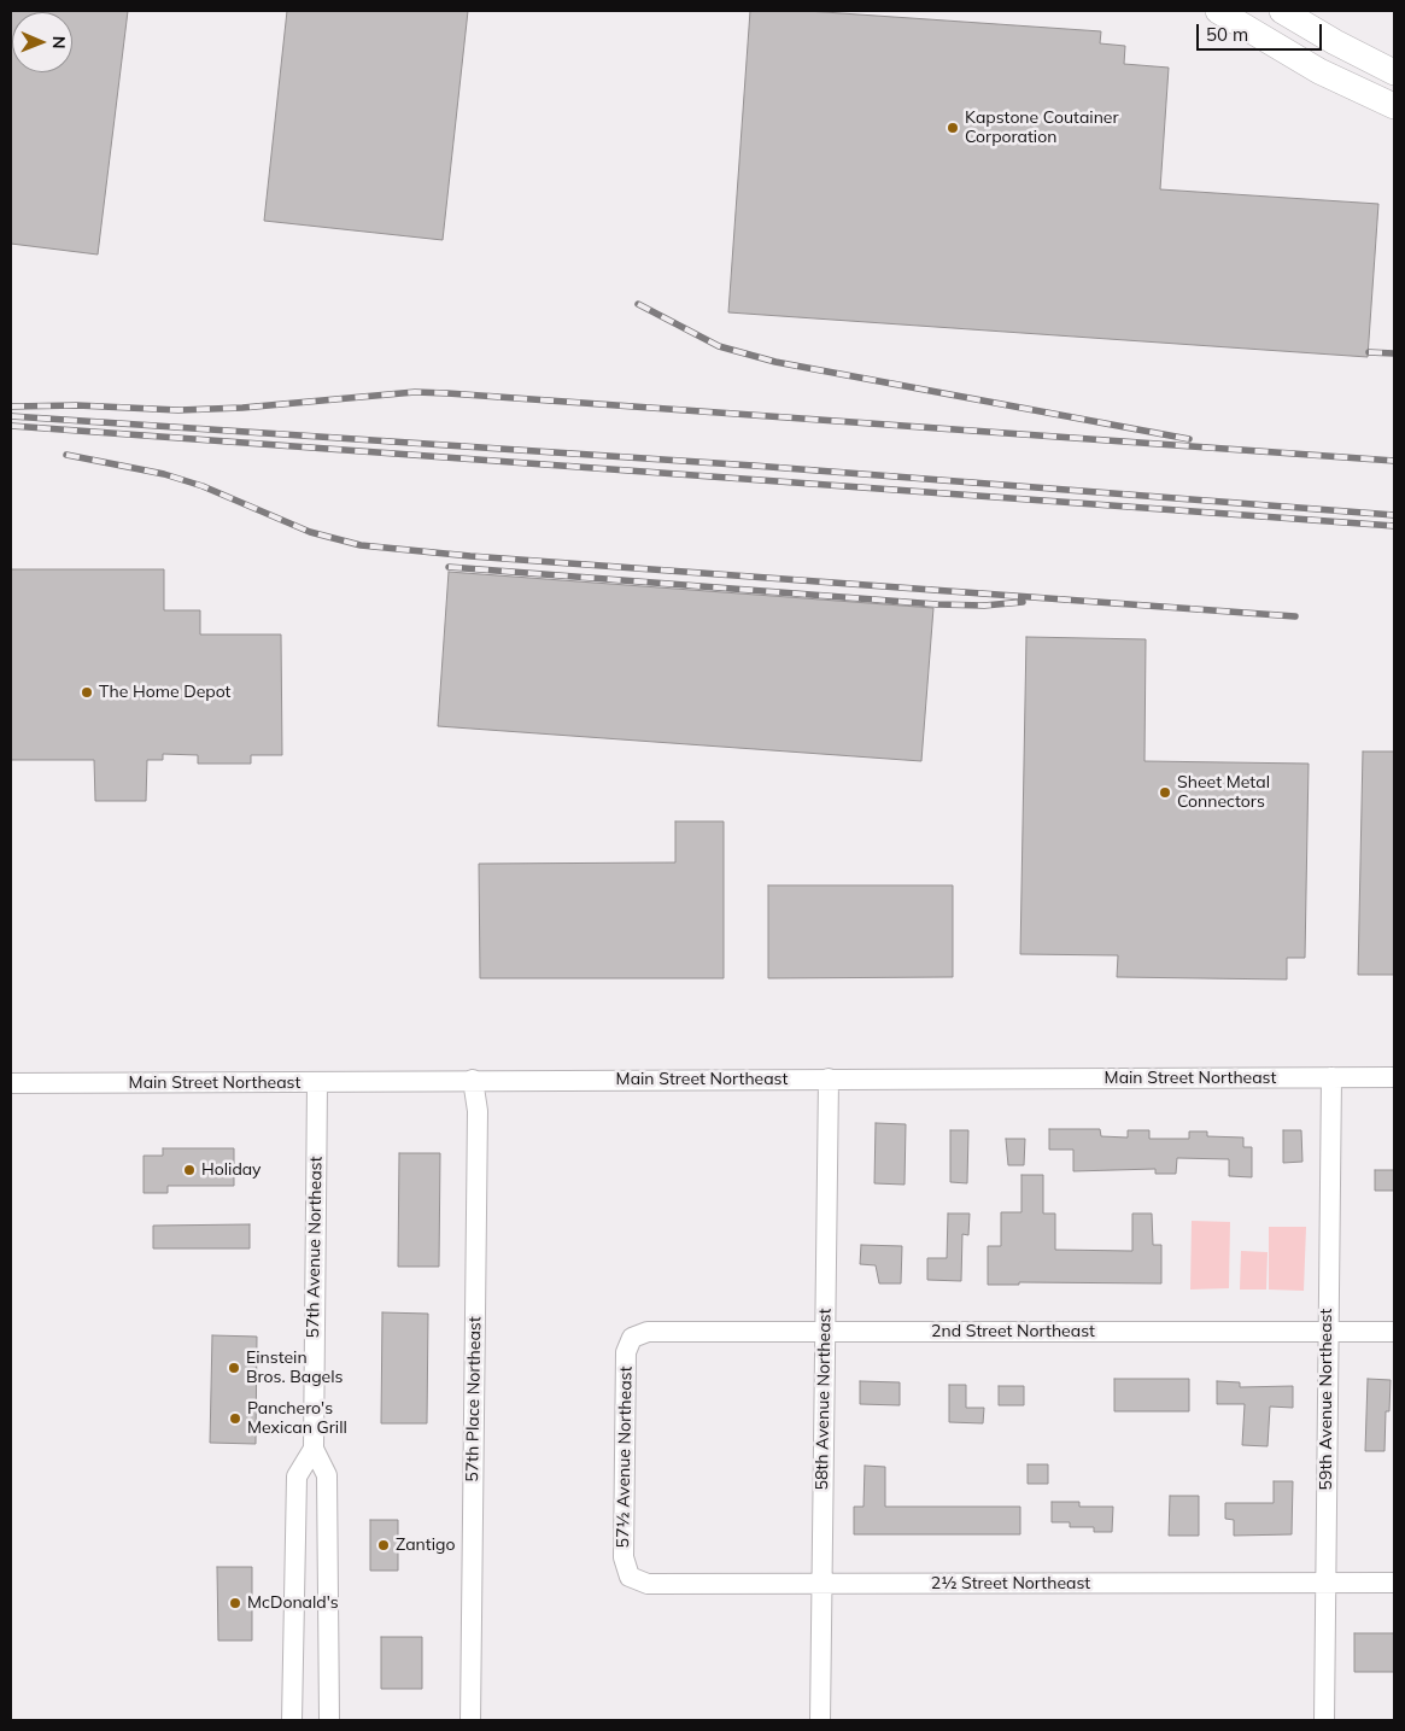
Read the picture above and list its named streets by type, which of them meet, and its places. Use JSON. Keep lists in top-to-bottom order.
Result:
{
  "streets": {
    "street": [
      "Main Street Northeast",
      "57th Avenue Northeast",
      "2nd Street Northeast",
      "57th Place Northeast",
      "58th Avenue Northeast",
      "59th Avenue Northeast",
      "57½ Avenue Northeast",
      "2½ Street Northeast"
    ]
  },
  "crossings": [
    ["Main Street Northeast", "57th Avenue Northeast"],
    ["Main Street Northeast", "57th Place Northeast"],
    ["Main Street Northeast", "58th Avenue Northeast"],
    ["Main Street Northeast", "59th Avenue Northeast"],
    ["2nd Street Northeast", "58th Avenue Northeast"],
    ["2nd Street Northeast", "59th Avenue Northeast"],
    ["2nd Street Northeast", "57½ Avenue Northeast"],
    ["58th Avenue Northeast", "2½ Street Northeast"],
    ["59th Avenue Northeast", "2½ Street Northeast"],
    ["57½ Avenue Northeast", "2½ Street Northeast"]
  ],
  "places": [
    "Kapstone Coutainer Corporation",
    "The Home Depot",
    "Sheet Metal Connectors",
    "Holiday",
    "Einstein Bros. Bagels",
    "Panchero's Mexican Grill",
    "Zantigo",
    "McDonald's"
  ],
  "scale_bar": "50 m",
  "north": "right"
}
